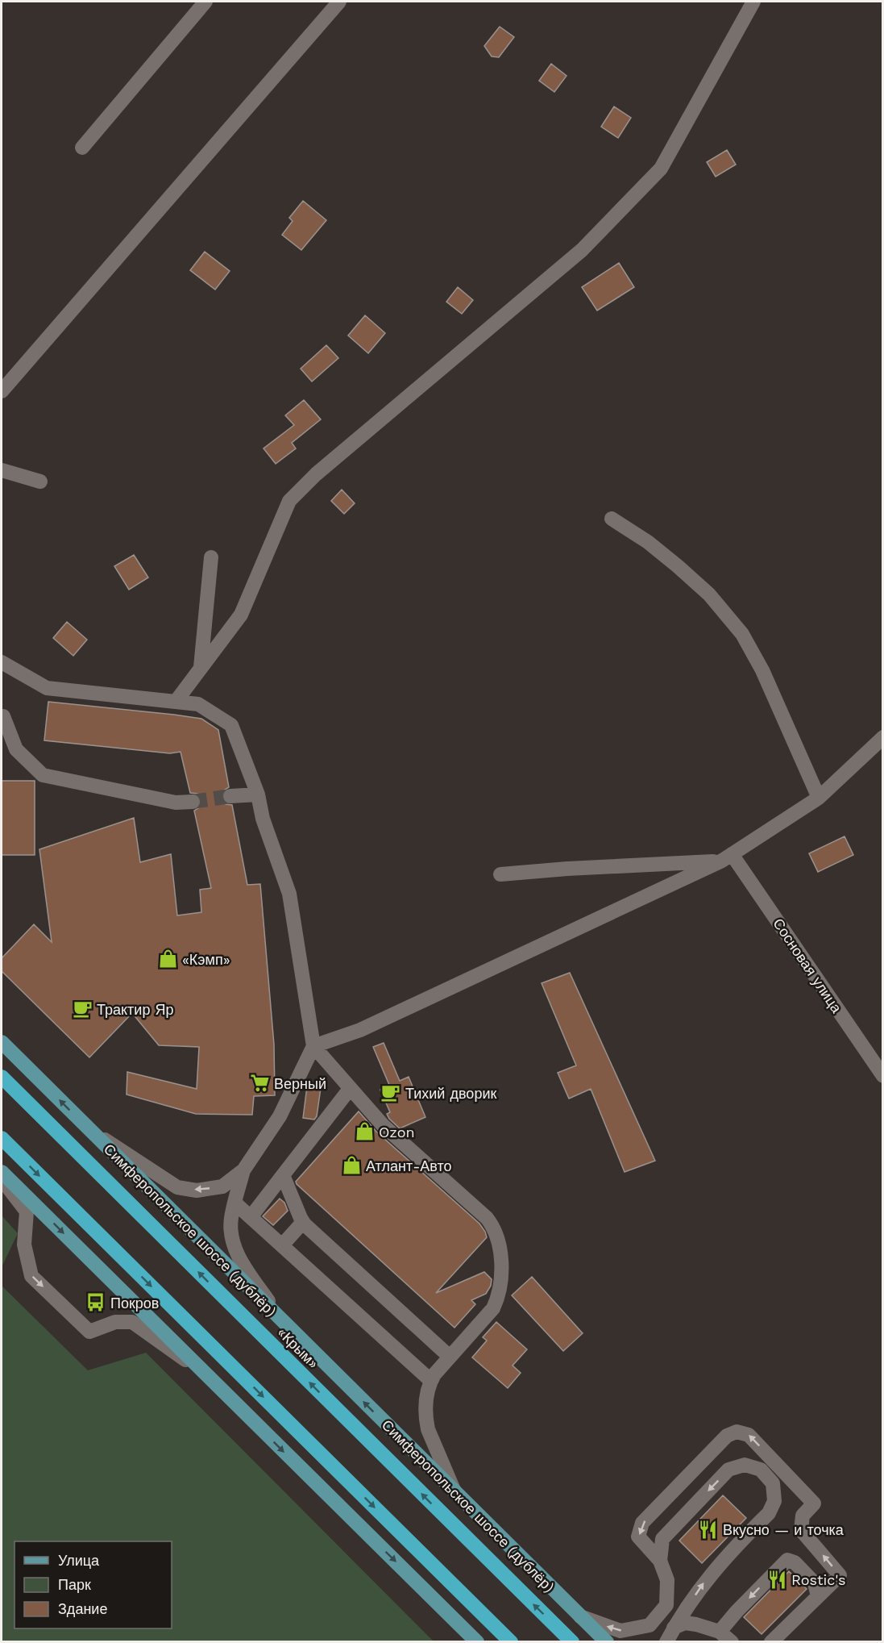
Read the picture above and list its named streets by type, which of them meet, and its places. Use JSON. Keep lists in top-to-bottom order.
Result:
{
  "streets": {
    "highway": ["«Крым»"],
    "main road": ["Симферопольское шоссе (дублёр)"],
    "street": ["Сосновая улица"]
  },
  "places": {
    "shop": ["«Кэмп»", "Ozon", "Атлант-Авто"],
    "cafe": ["Трактир Яр", "Тихий дворик"],
    "supermarket": ["Верный"],
    "bus stop": ["Покров"],
    "restaurant": ["Вкусно — и точка", "Rostic's"]
  },
  "legend": ["Улица", "Парк", "Здание"]
}
